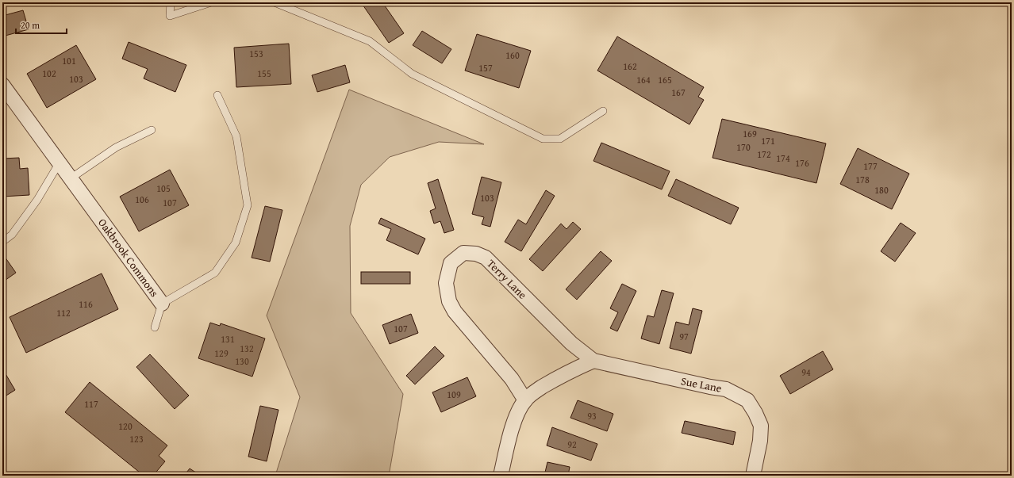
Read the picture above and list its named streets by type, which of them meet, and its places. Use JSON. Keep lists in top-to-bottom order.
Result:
{
  "streets": {
    "street": ["Oakbrook Commons", "Terry Lane", "Sue Lane"]
  },
  "crossings": [
    ["Terry Lane", "Sue Lane"]
  ],
  "house_numbers": [
    "153",
    "160",
    "101",
    "162",
    "157",
    "102",
    "155",
    "103",
    "164",
    "165",
    "167",
    "169",
    "171",
    "170",
    "172",
    "174",
    "176",
    "177",
    "178",
    "105",
    "180",
    "103",
    "106",
    "107",
    "116",
    "112",
    "107",
    "97",
    "131",
    "132",
    "129",
    "130",
    "94",
    "109",
    "117",
    "93",
    "120",
    "123",
    "92"
  ],
  "scale_bar": "20 m"
}
